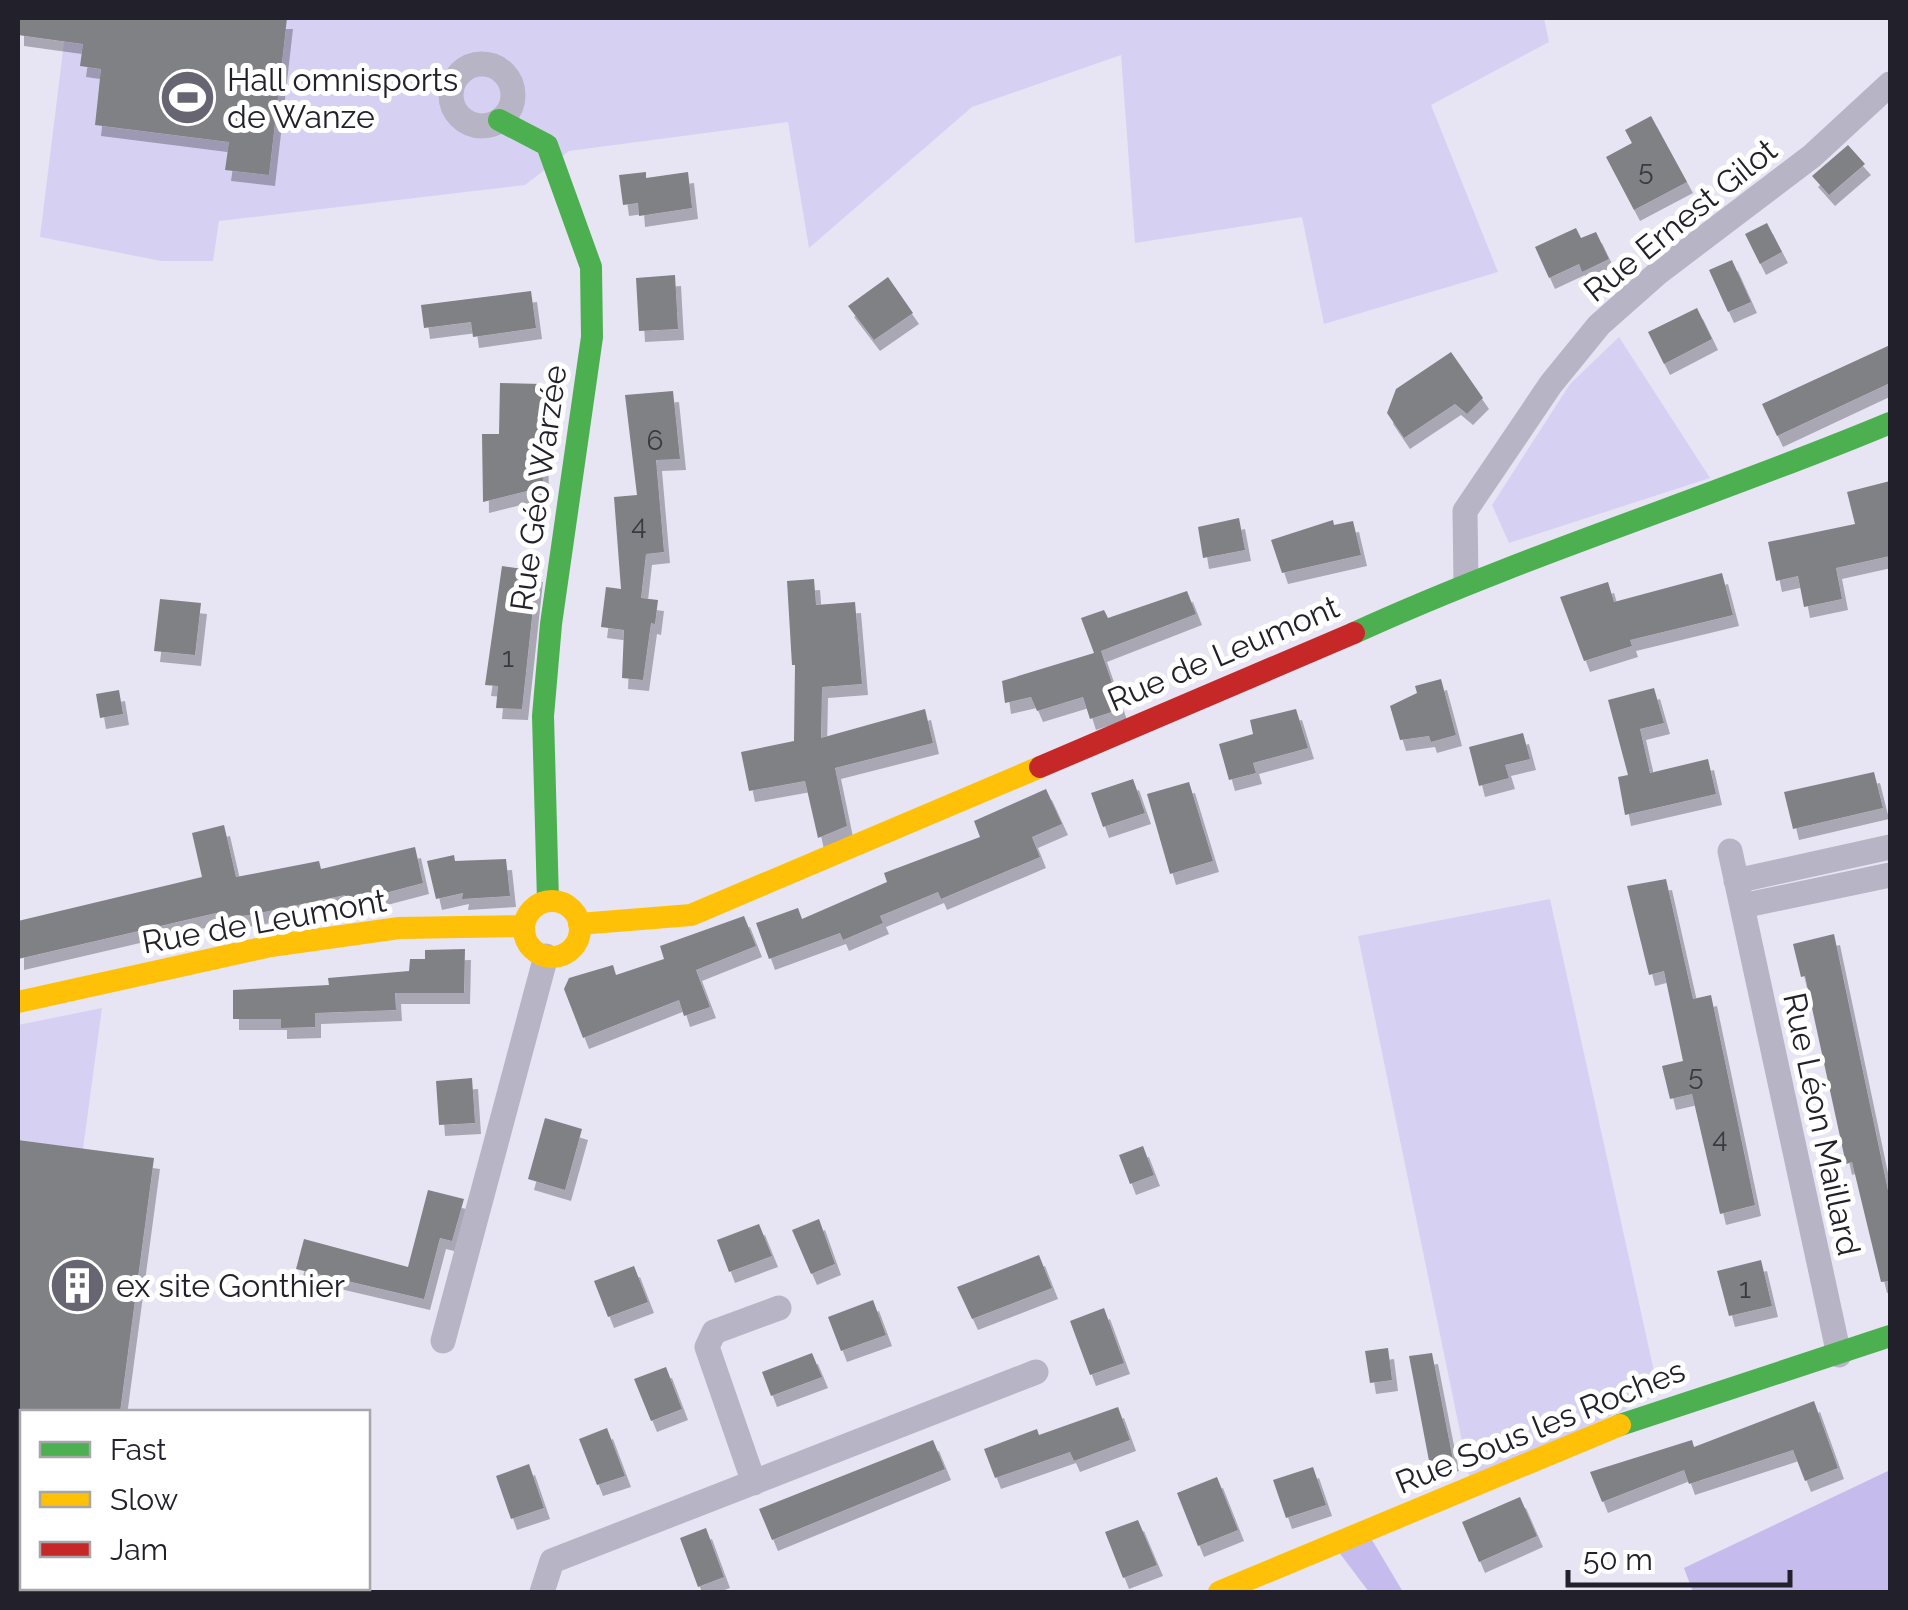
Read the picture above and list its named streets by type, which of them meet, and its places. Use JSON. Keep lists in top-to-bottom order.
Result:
{
  "streets": {
    "street": [
      "Rue Ernest Gilot",
      "Rue Géo Warzée",
      "Rue de Leumont",
      "Rue Léon Maillard",
      "Rue Sous les Roches"
    ]
  },
  "crossings": [
    ["Rue Ernest Gilot", "Rue de Leumont"],
    ["Rue Géo Warzée", "Rue de Leumont"],
    ["Rue Léon Maillard", "Rue Sous les Roches"]
  ],
  "places": {
    "sports": ["Hall omnisports de Wanze"],
    "building": ["ex site Gonthier"]
  },
  "house_numbers": [
    "5",
    "6",
    "4",
    "1",
    "5",
    "4",
    "1"
  ],
  "legend": ["Fast", "Slow", "Jam"],
  "scale_bar": "50 m"
}
